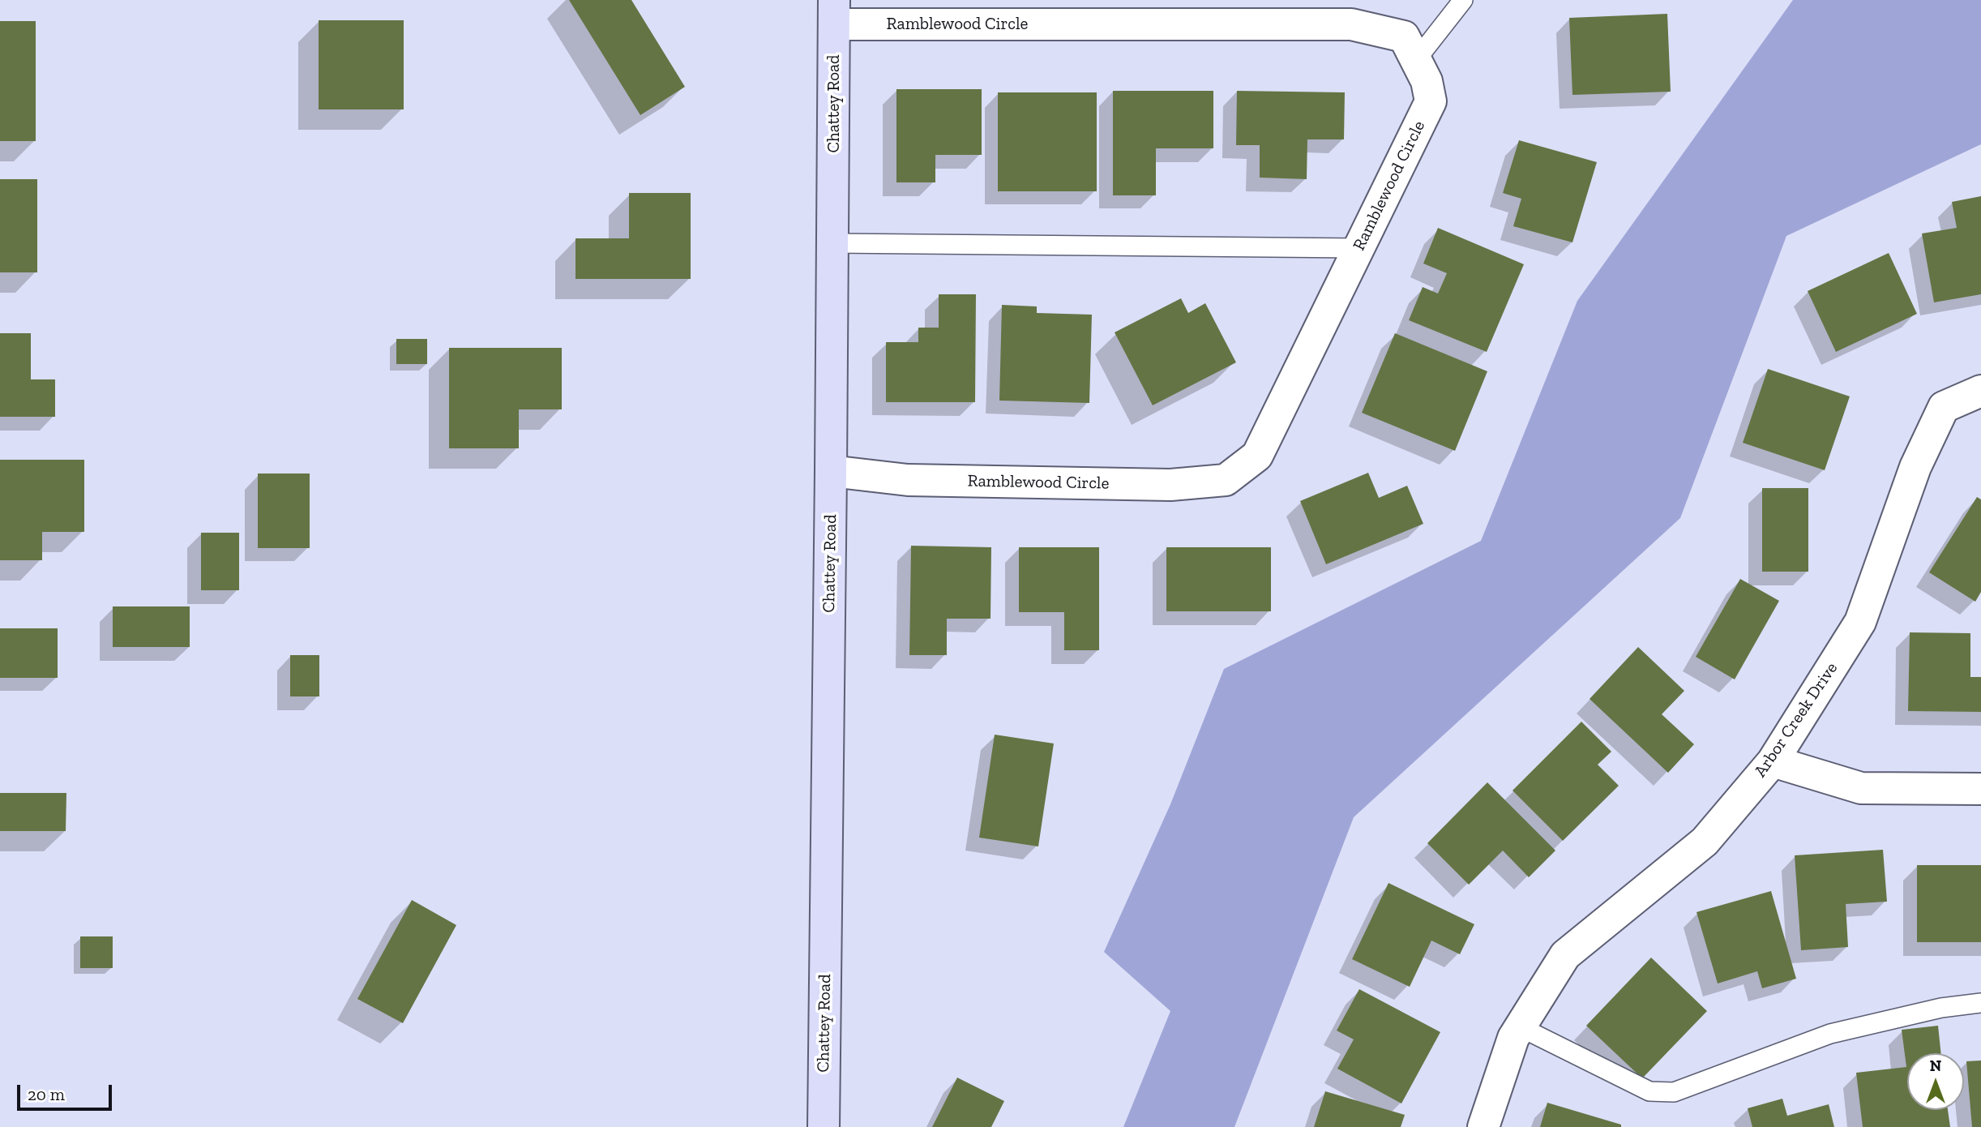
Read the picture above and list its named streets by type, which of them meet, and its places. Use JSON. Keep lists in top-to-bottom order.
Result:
{
  "streets": {
    "street": ["Ramblewood Circle", "Chattey Road", "Arbor Creek Drive"]
  },
  "crossings": [
    ["Ramblewood Circle", "Chattey Road"]
  ],
  "scale_bar": "20 m",
  "north": "top"
}
